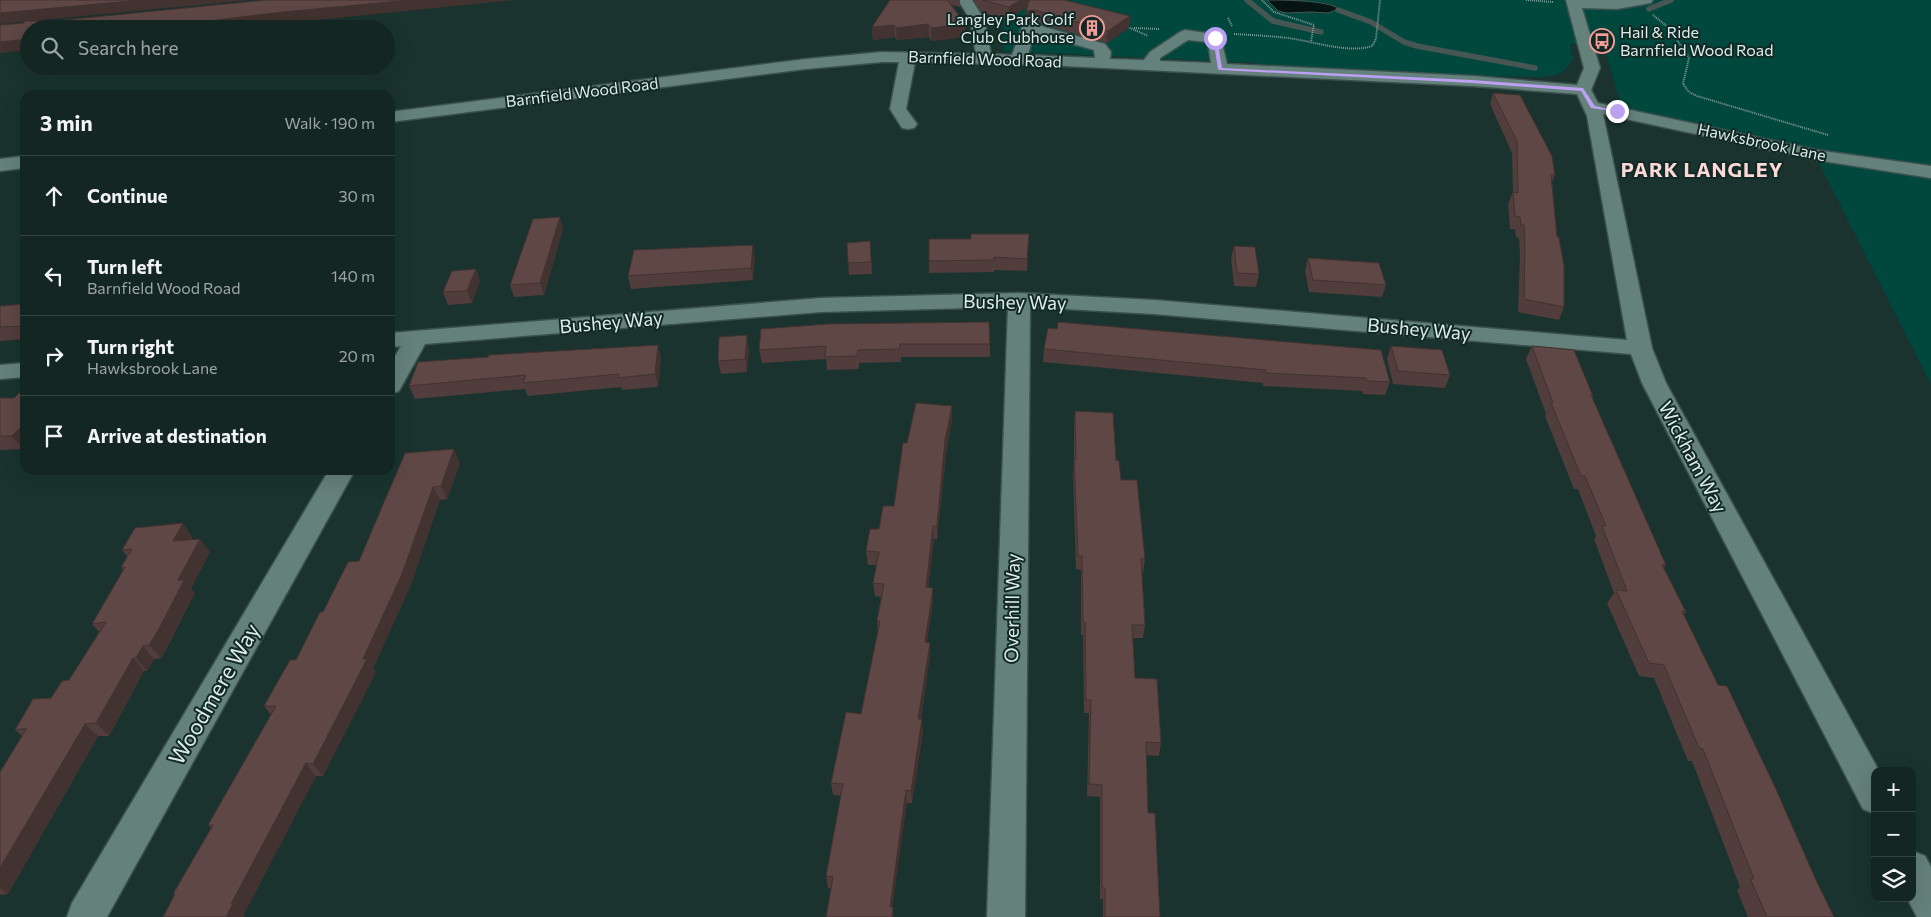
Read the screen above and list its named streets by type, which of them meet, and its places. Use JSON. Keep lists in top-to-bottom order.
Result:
{
  "streets": {
    "street": [
      "Barnfield Wood Road",
      "Hawksbrook Lane",
      "Bushey Way",
      "Wickham Way",
      "Overhill Way",
      "Woodmere Way"
    ]
  },
  "crossings": [
    ["Barnfield Wood Road", "Hawksbrook Lane"],
    ["Barnfield Wood Road", "Wickham Way"],
    ["Hawksbrook Lane", "Wickham Way"],
    ["Bushey Way", "Wickham Way"],
    ["Bushey Way", "Overhill Way"]
  ],
  "districts": ["PARK LANGLEY"],
  "places": {
    "building": ["Langley Park Golf Club Clubhouse"],
    "bus stop": ["Hail & Ride Barnfield Wood Road"]
  },
  "page": {
    "search": "Search here",
    "heading": ["3 min", "Walk · 190 m"],
    "list": [
      ["Continue", "30 m"],
      ["Turn left", "Barnfield Wood Road", "140 m"],
      ["Turn right", "Hawksbrook Lane", "20 m"],
      "Arrive at destination"
    ],
    "map_buttons": ["+", "−"]
  }
}
